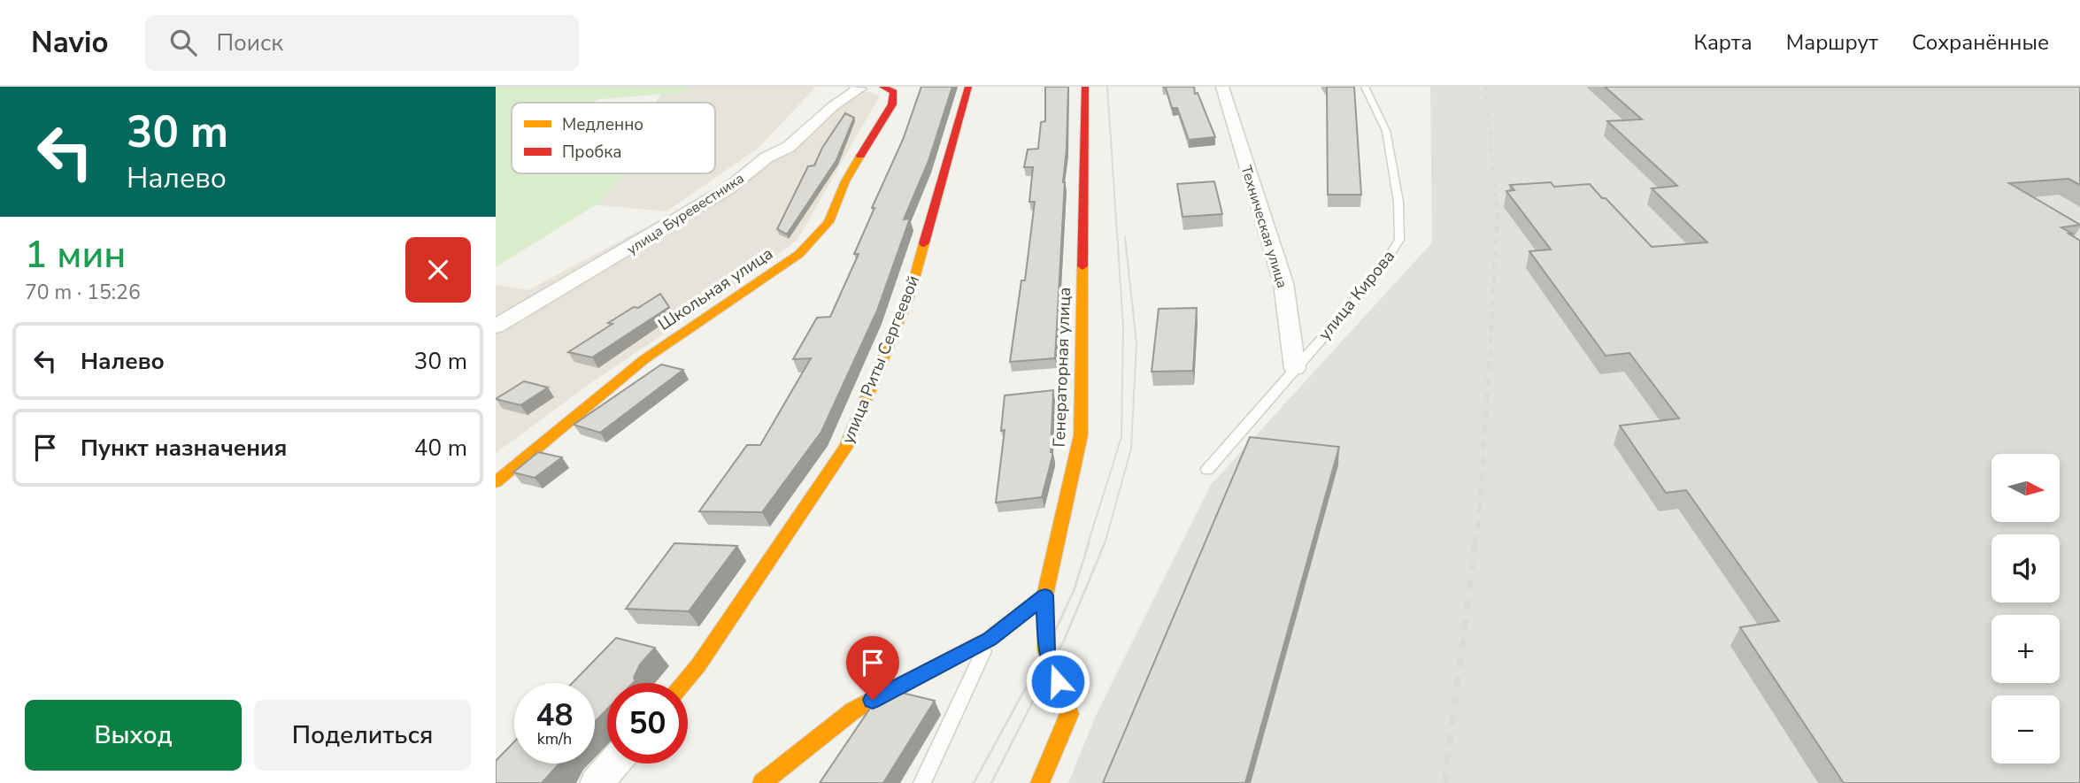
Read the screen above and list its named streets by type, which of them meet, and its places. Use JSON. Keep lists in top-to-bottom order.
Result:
{
  "streets": {
    "street": [
      "улица Буревестника",
      "Техническая улица",
      "Школьная улица",
      "улица Риты Сергеевой",
      "Генераторная улица"
    ],
    "lane": ["улица Кирова"]
  },
  "crossings": [
    ["Техническая улица", "улица Кирова"]
  ],
  "legend": ["Медленно", "Пробка"],
  "north": "right",
  "page": {
    "header": "Navio",
    "search": "Поиск",
    "nav": ["Карта", "Маршрут", "Сохранённые"],
    "turn": ["30 m", "Налево"],
    "heading": ["1 мин", "70 m · 15:26"],
    "list": [
      {
        "name": "Налево",
        "value": "30 m"
      },
      {
        "name": "Пункт назначения",
        "value": "40 m"
      }
    ],
    "map_buttons": ["+", "−"],
    "speed": "48 km/h",
    "limit": "50",
    "buttons": ["Выход", "Поделиться"]
  }
}
